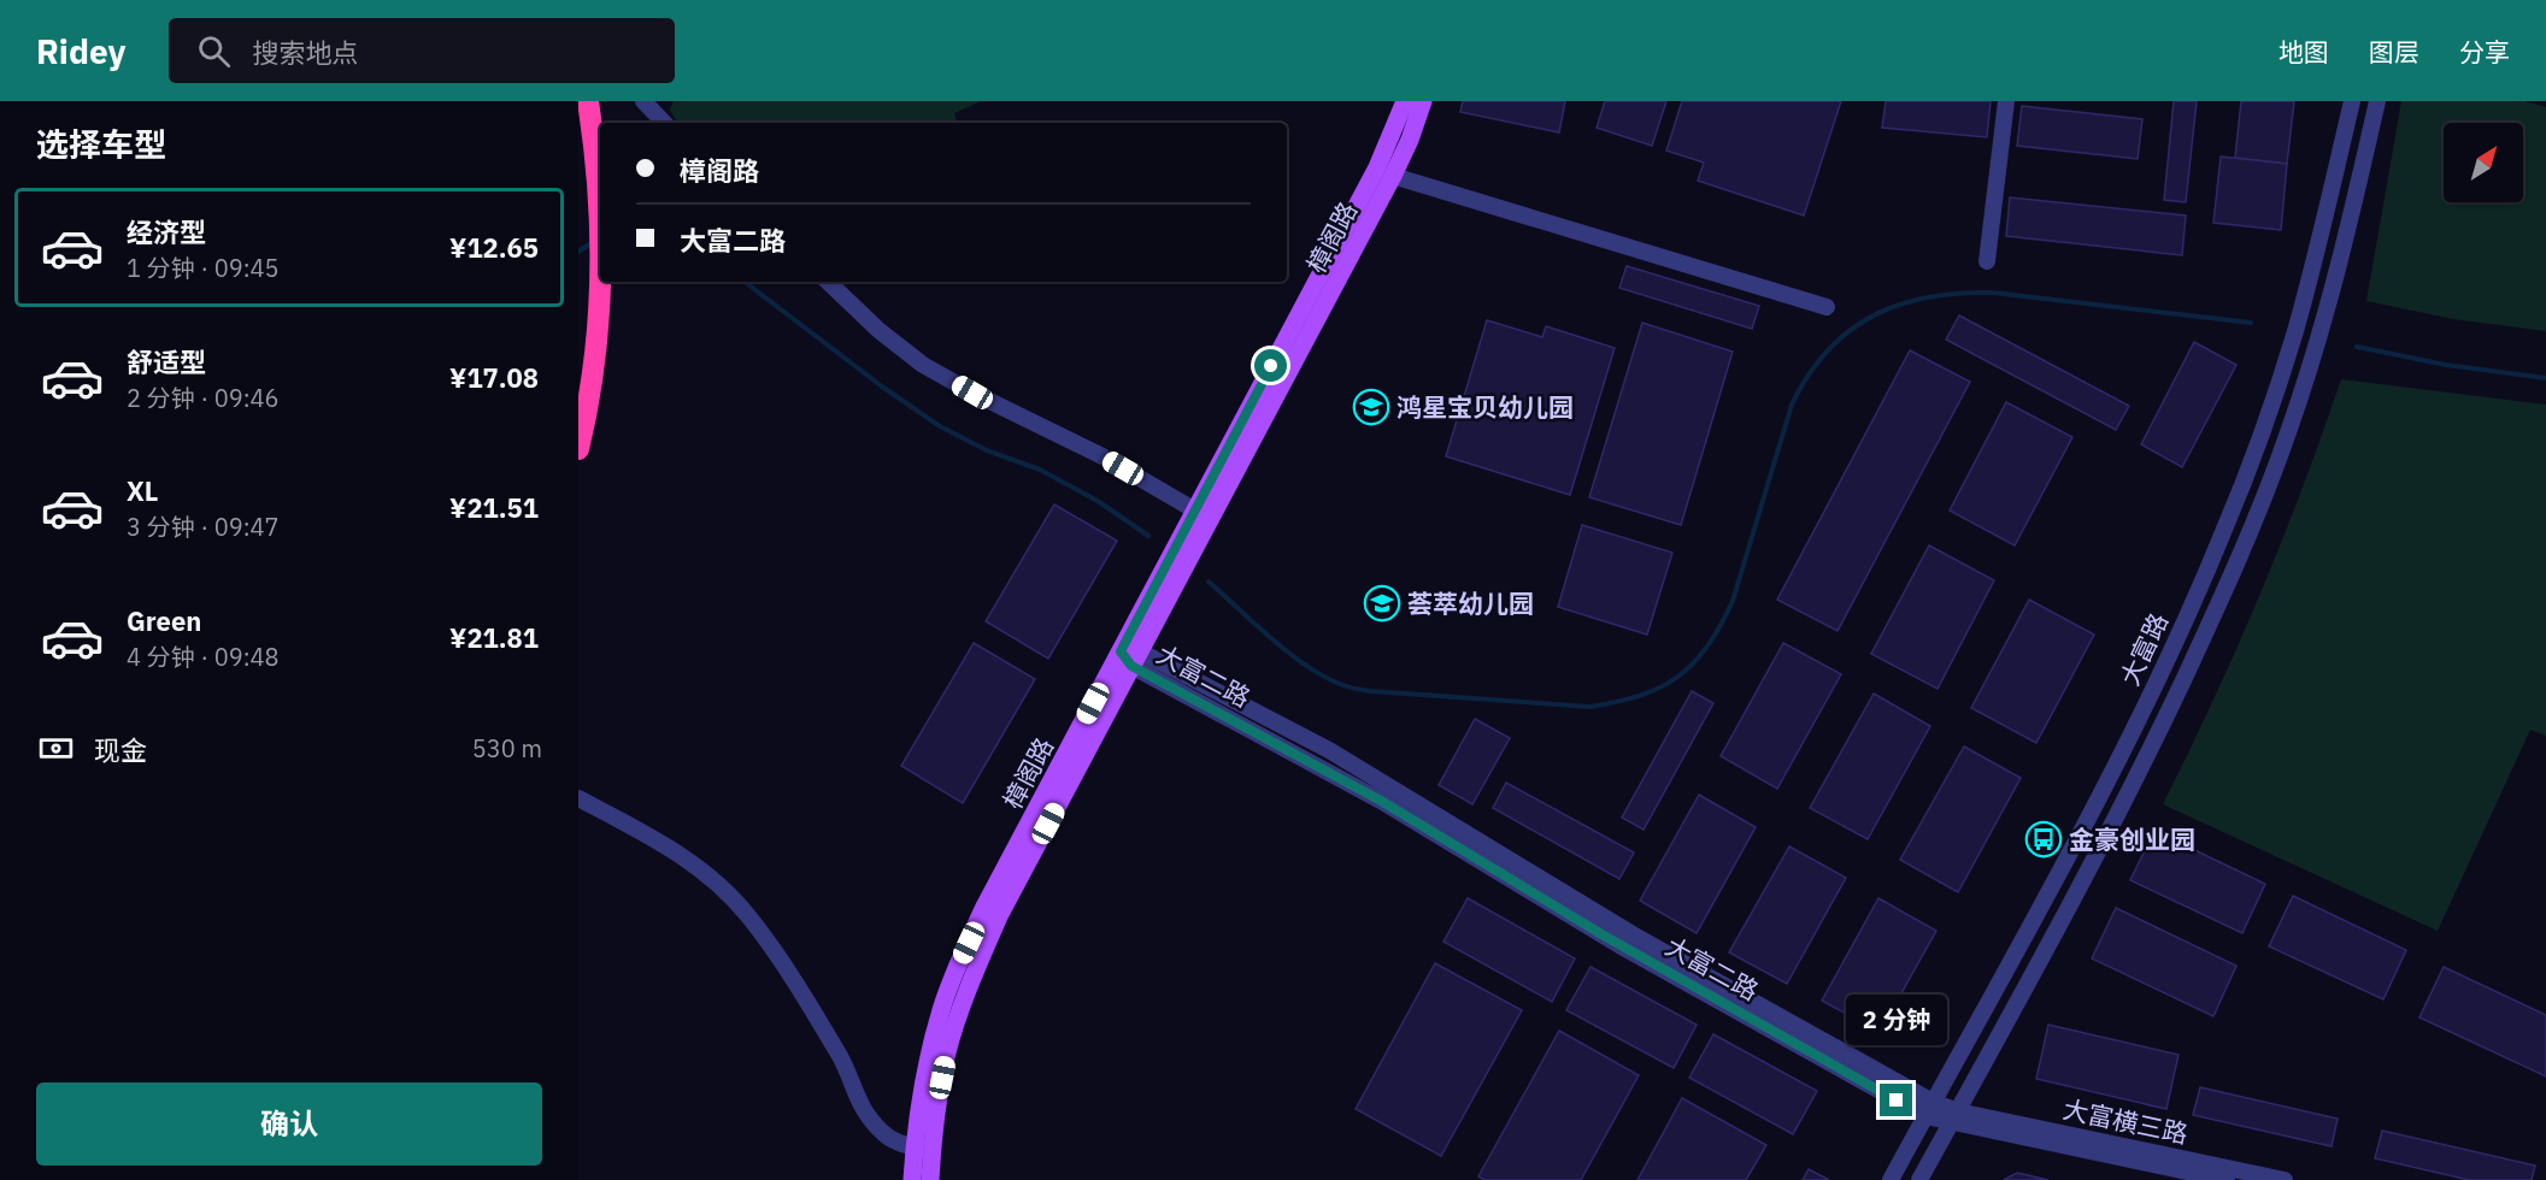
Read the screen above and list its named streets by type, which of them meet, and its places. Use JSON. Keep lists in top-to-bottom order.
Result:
{
  "streets": {
    "main road": ["樟阁路"],
    "street": ["大富路", "大富二路", "大富横三路"]
  },
  "crossings": [
    ["樟阁路", "大富二路"],
    ["大富路", "大富二路"],
    ["大富路", "大富横三路"],
    ["大富二路", "大富横三路"]
  ],
  "places": {
    "school or university": ["鸿星宝贝幼儿园", "荟萃幼儿园"],
    "bus stop": ["金豪创业园"]
  },
  "north": "top right",
  "page": {
    "header": "Ridey",
    "search": "搜索地点",
    "nav": ["地图", "图层", "分享"],
    "heading": "选择车型",
    "banner": ["樟阁路", "大富二路"],
    "list": [
      {
        "name": "经济型",
        "note": "1 分钟 · 09:45",
        "value": "¥12.65"
      },
      {
        "name": "舒适型",
        "note": "2 分钟 · 09:46",
        "value": "¥17.08"
      },
      {
        "name": "XL",
        "note": "3 分钟 · 09:47",
        "value": "¥21.51"
      },
      {
        "name": "Green",
        "note": "4 分钟 · 09:48",
        "value": "¥21.81"
      }
    ],
    "pay": ["现金", "530 m"],
    "bubble": "2 分钟",
    "buttons": "确认"
  }
}
